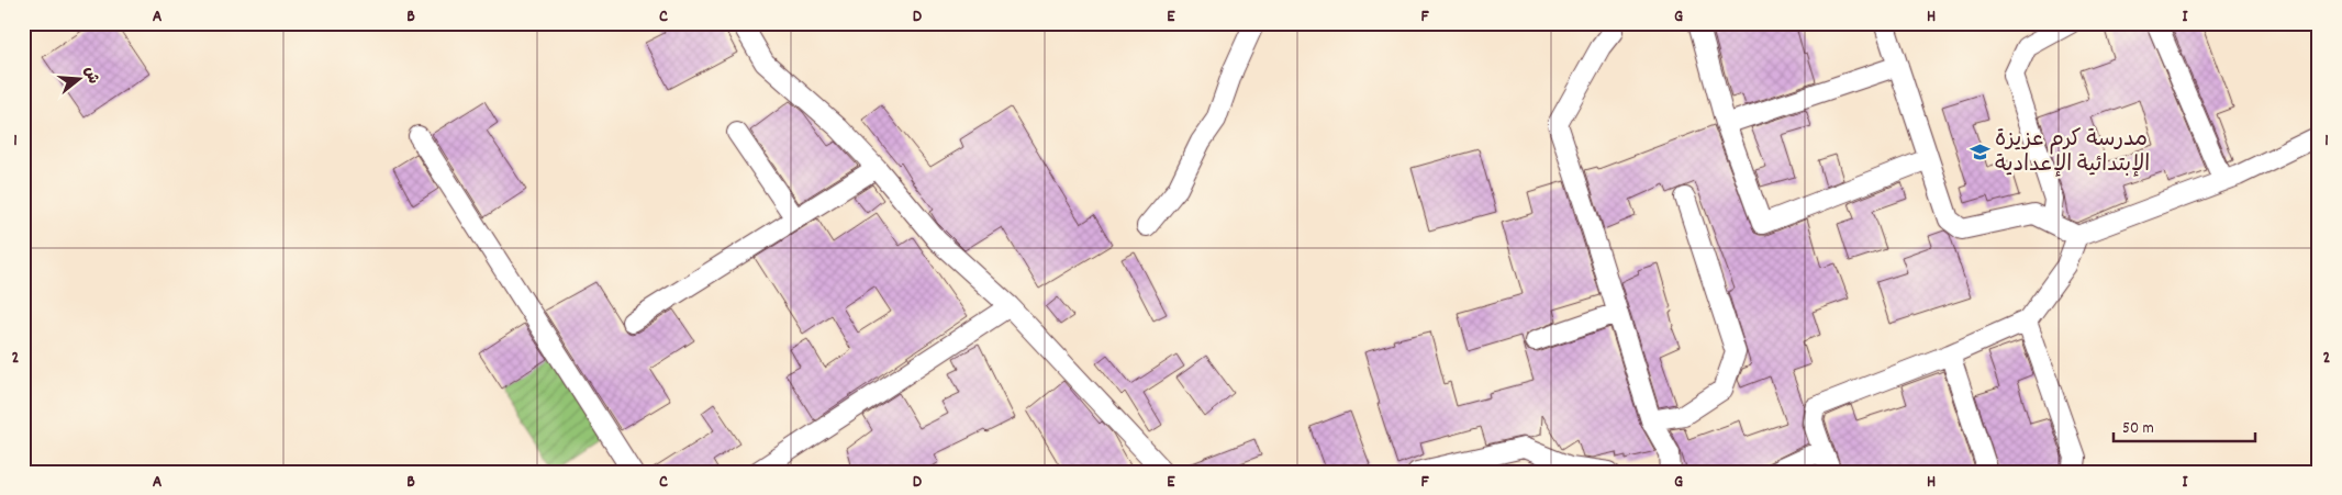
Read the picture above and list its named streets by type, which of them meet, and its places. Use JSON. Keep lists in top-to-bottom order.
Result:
{
  "places": {
    "school or university": ["مدرسة كرم عزيزة الإبتدائية الإعدادية"]
  },
  "scale_bar": "50 m",
  "north": "right",
  "grid": {
    "columns": [
      "A",
      "B",
      "C",
      "D",
      "E",
      "F",
      "G",
      "H",
      "I"
    ],
    "rows": ["1", "2"]
  }
}
